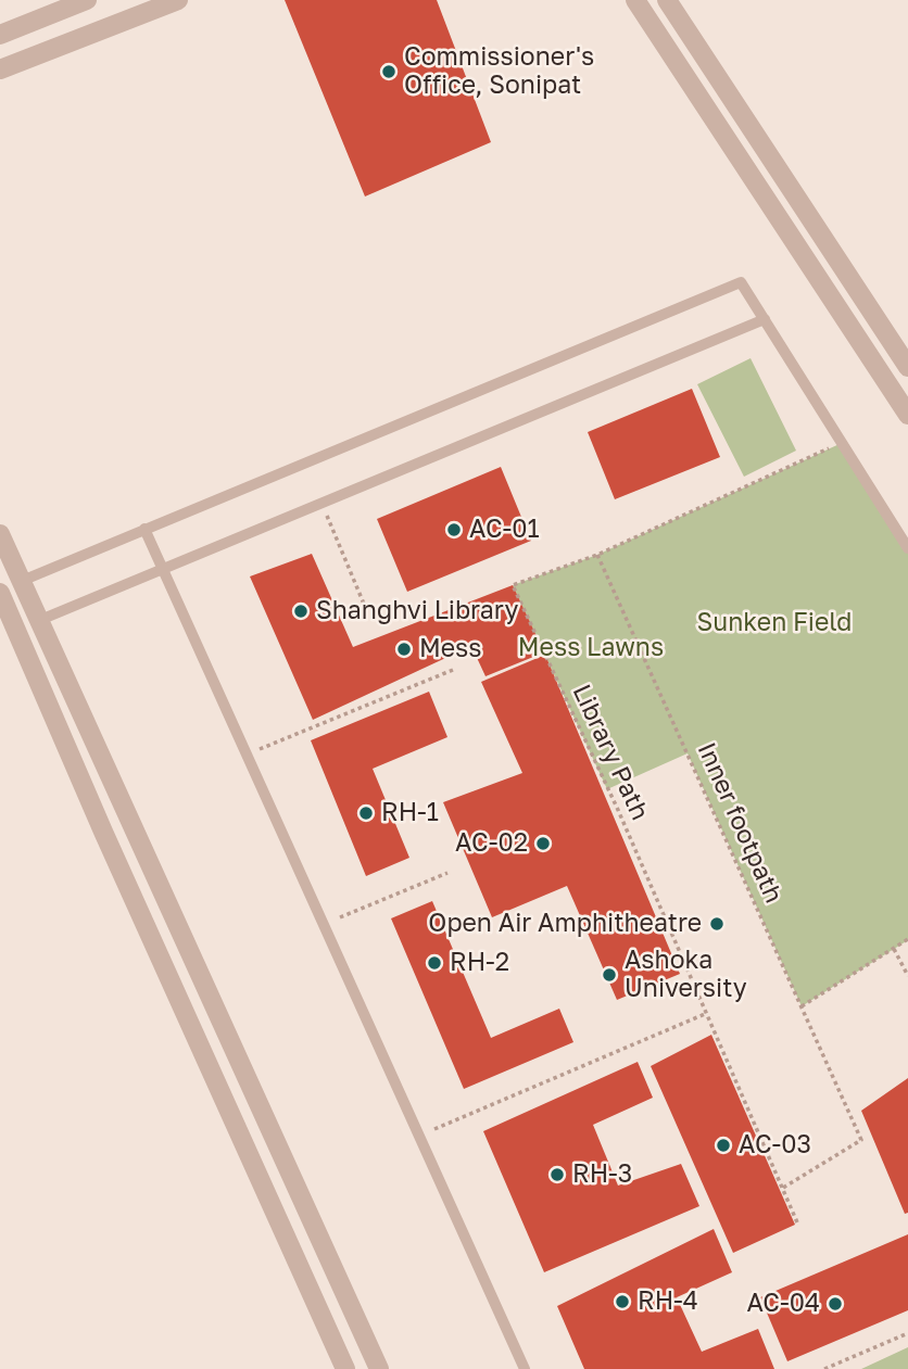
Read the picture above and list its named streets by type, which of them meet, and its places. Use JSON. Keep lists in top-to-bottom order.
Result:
{
  "streets": {
    "path": ["Library Path", "Inner footpath"]
  },
  "crossings": [
    ["Library Path", "Inner footpath"]
  ],
  "parks": ["Sunken Field", "Mess Lawns"],
  "places": [
    "Commissioner's Office, Sonipat",
    "AC-01",
    "Shanghvi Library",
    "Mess",
    "RH-1",
    "AC-02",
    "Open Air Amphitheatre",
    "RH-2",
    "Ashoka University",
    "AC-03",
    "RH-3",
    "RH-4",
    "AC-04"
  ]
}
